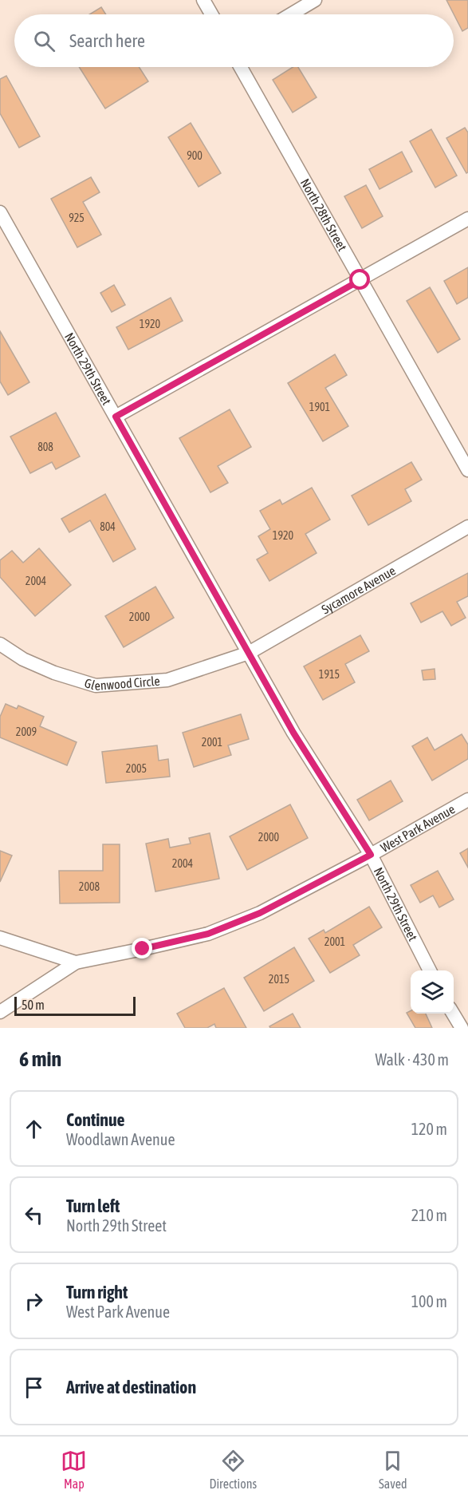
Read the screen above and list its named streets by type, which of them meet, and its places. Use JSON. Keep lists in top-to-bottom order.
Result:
{
  "streets": {
    "street": [
      "North 28th Street",
      "North 29th Street",
      "Sycamore Avenue",
      "Glenwood Circle",
      "West Park Avenue"
    ]
  },
  "crossings": [
    ["North 29th Street", "Sycamore Avenue"],
    ["North 29th Street", "Glenwood Circle"],
    ["North 29th Street", "West Park Avenue"],
    ["Sycamore Avenue", "Glenwood Circle"]
  ],
  "house_numbers": [
    "900",
    "925",
    "1920",
    "1901",
    "808",
    "804",
    "1920",
    "2004",
    "2000",
    "1915",
    "2009",
    "2001",
    "2005",
    "2000",
    "2004",
    "2008",
    "2001",
    "2015"
  ],
  "scale_bar": "50 m",
  "page": {
    "search": "Search here",
    "scale": "50 m",
    "heading": ["6 min", "Walk · 430 m"],
    "list": [
      ["Continue", "Woodlawn Avenue", "120 m"],
      ["Turn left", "North 29th Street", "210 m"],
      ["Turn right", "West Park Avenue", "100 m"],
      "Arrive at destination"
    ],
    "nav": ["Map", "Directions", "Saved"]
  }
}
